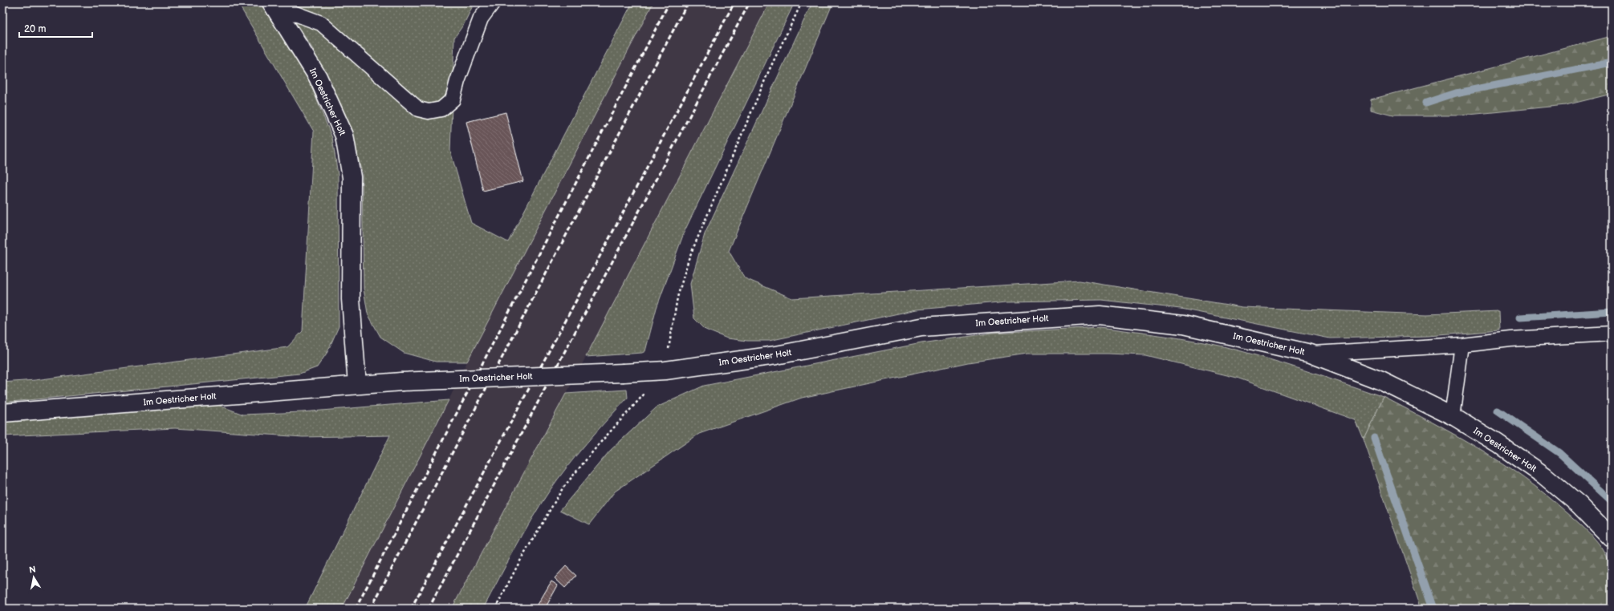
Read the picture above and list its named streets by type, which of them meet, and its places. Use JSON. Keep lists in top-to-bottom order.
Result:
{
  "streets": {
    "street": ["Im Oestricher Holt"]
  },
  "scale_bar": "20 m",
  "north": "top"
}
